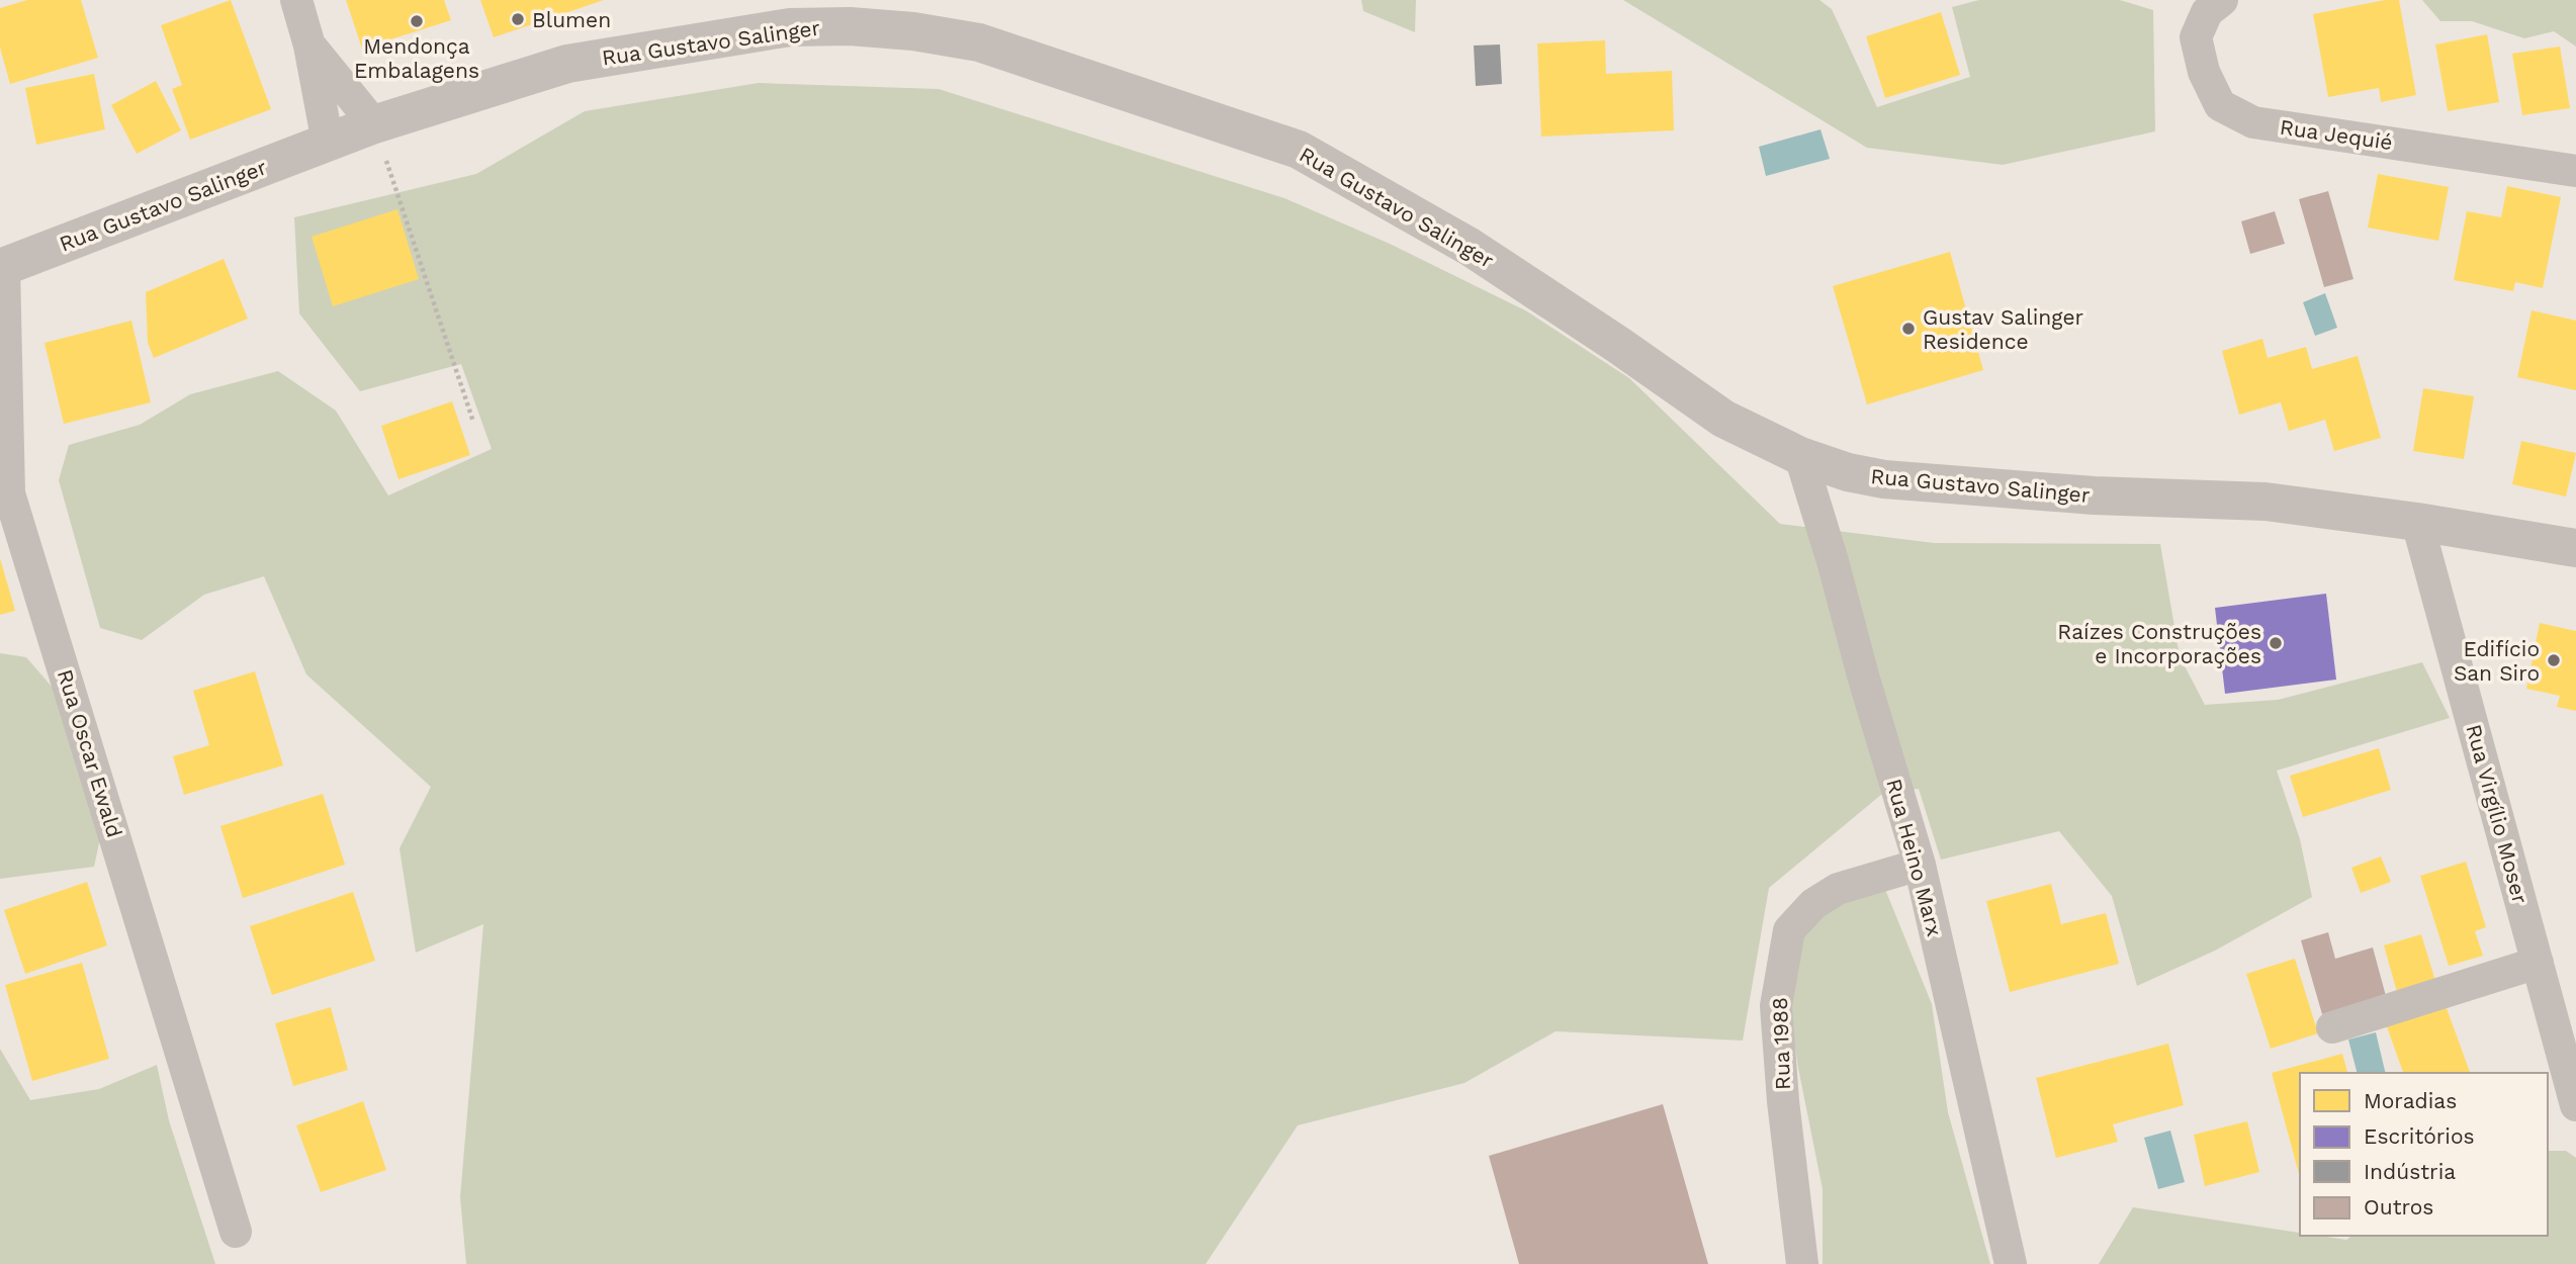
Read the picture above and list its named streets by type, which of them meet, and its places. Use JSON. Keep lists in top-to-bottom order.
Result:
{
  "streets": {
    "street": [
      "Rua Gustavo Salinger",
      "Rua Jequié",
      "Rua Oscar Ewald",
      "Rua Virgílio Moser",
      "Rua Heino Marx",
      "Rua 1988"
    ]
  },
  "crossings": [
    ["Rua Gustavo Salinger", "Rua Oscar Ewald"],
    ["Rua Gustavo Salinger", "Rua Virgílio Moser"],
    ["Rua Gustavo Salinger", "Rua Heino Marx"],
    ["Rua Heino Marx", "Rua 1988"]
  ],
  "places": [
    "Blumen",
    "Mendonça Embalagens",
    "Gustav Salinger Residence",
    "Raízes Construções e Incorporações",
    "Edifício San Siro"
  ],
  "legend": [
    "Moradias",
    "Escritórios",
    "Indústria",
    "Outros"
  ]
}
